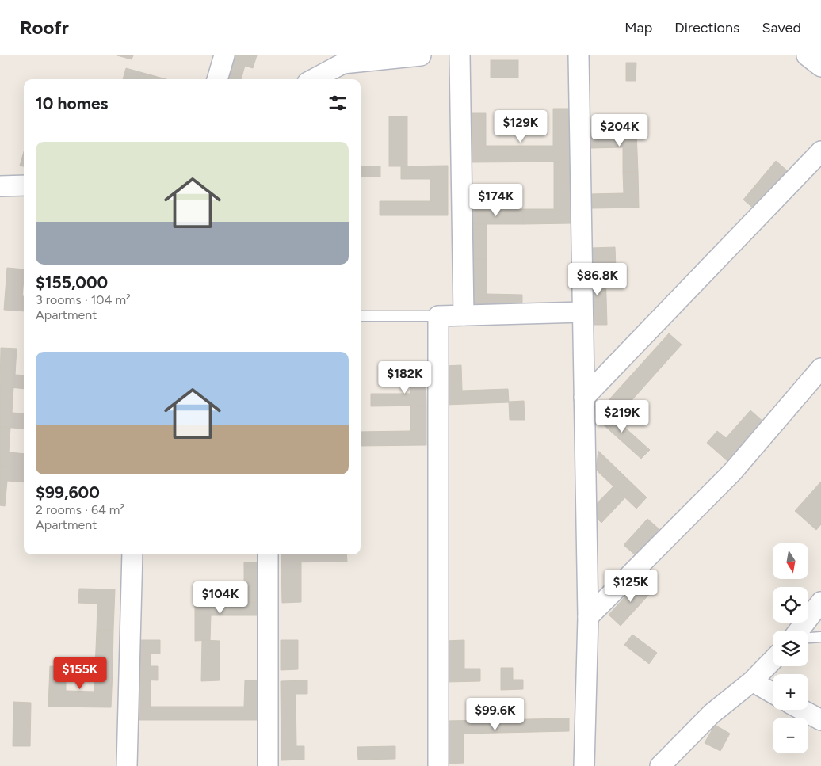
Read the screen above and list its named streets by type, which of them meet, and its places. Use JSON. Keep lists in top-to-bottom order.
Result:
{
  "north": "bottom",
  "page": {
    "header": "Roofr",
    "nav": ["Map", "Directions", "Saved"],
    "heading": "10 homes",
    "price": [
      "$129K",
      "$204K",
      "$174K",
      "$86.8K",
      "$182K",
      "$219K",
      "$125K",
      "$104K",
      "$155K",
      "$99.6K"
    ],
    "list": [
      {
        "name": "$155,000",
        "note": "3 rooms · 104 m² · Apartment"
      },
      {
        "name": "$99,600",
        "note": "2 rooms · 64 m² · Apartment"
      }
    ],
    "map_buttons": ["+", "−"]
  }
}
